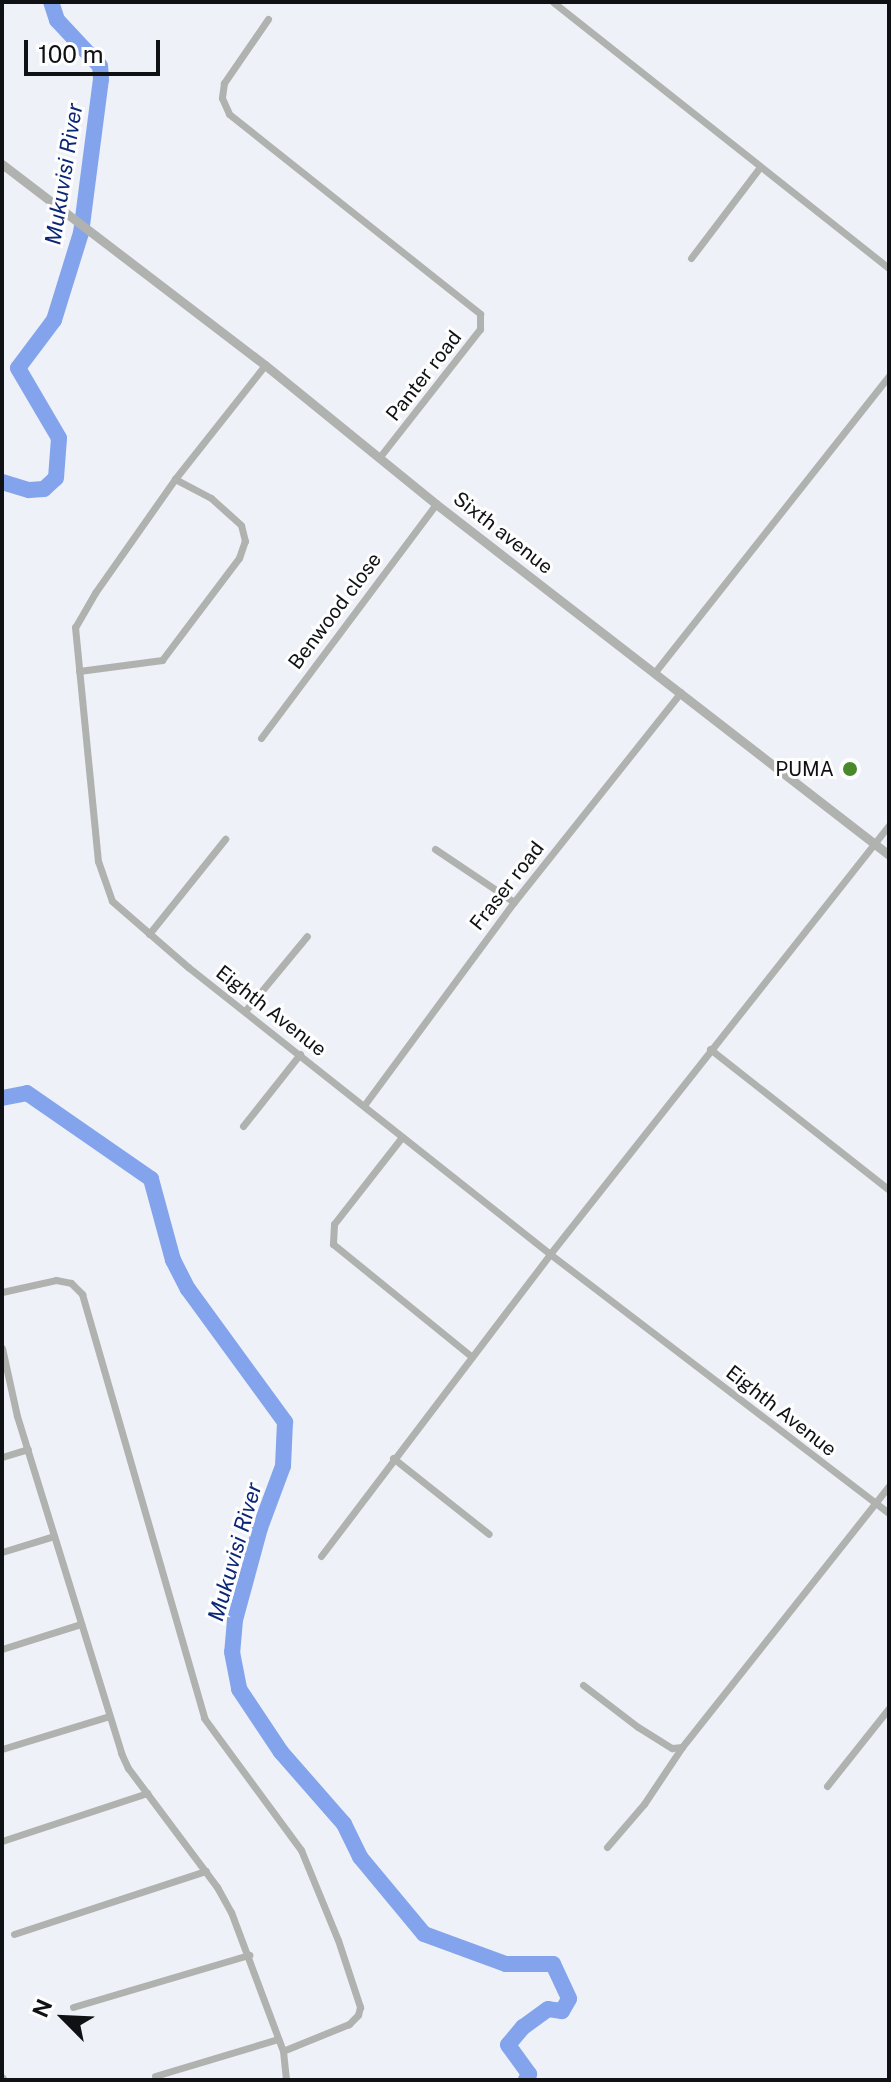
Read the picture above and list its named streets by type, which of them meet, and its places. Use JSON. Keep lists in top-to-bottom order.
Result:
{
  "streets": {
    "street": [
      "Panter road",
      "Sixth avenue",
      "Benwood close",
      "Fraser road",
      "Eighth Avenue"
    ]
  },
  "crossings": [
    ["Panter road", "Sixth avenue"],
    ["Sixth avenue", "Benwood close"],
    ["Sixth avenue", "Fraser road"],
    ["Sixth avenue", "Eighth Avenue"],
    ["Fraser road", "Eighth Avenue"]
  ],
  "water": ["Mukuvisi River"],
  "places": ["PUMA"],
  "scale_bar": "100 m",
  "north": "top left"
}
